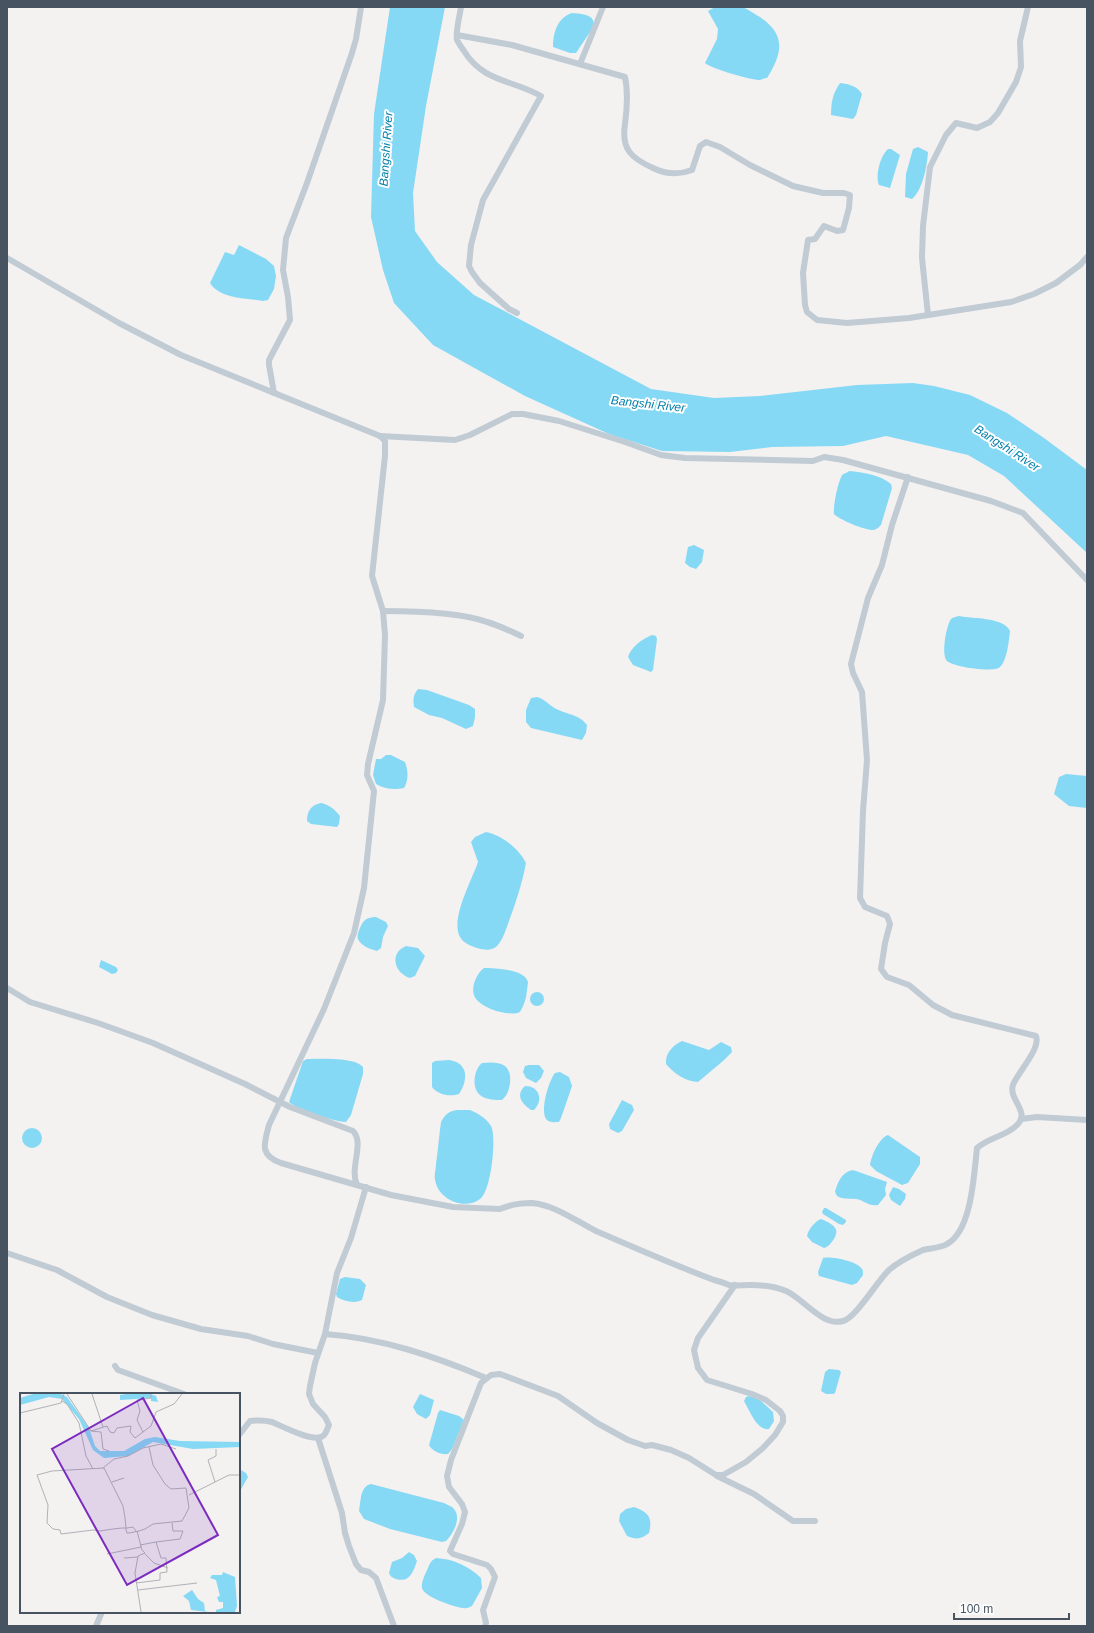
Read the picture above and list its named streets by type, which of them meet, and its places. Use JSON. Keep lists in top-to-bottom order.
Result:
{
  "water": ["Bangshi River"],
  "scale_bar": "100 m"
}
